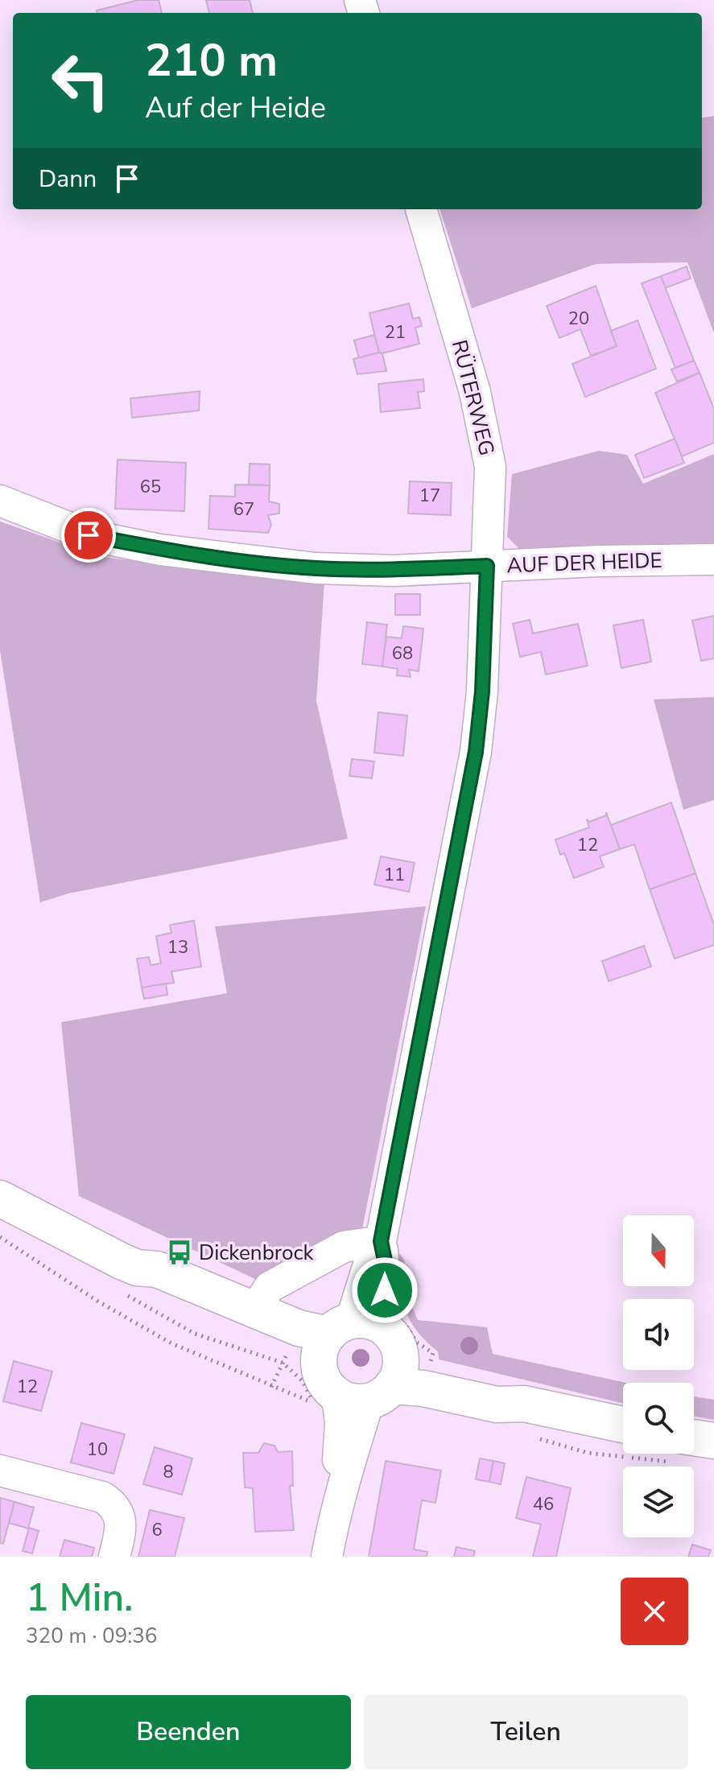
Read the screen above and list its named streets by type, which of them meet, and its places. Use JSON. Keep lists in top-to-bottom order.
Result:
{
  "streets": {
    "street": ["RÜTERWEG", "AUF DER HEIDE"]
  },
  "crossings": [
    ["RÜTERWEG", "AUF DER HEIDE"]
  ],
  "places": {
    "bus stop": ["Dickenbrock"]
  },
  "house_numbers": [
    "20",
    "21",
    "65",
    "17",
    "67",
    "68",
    "12",
    "11",
    "13",
    "12",
    "10",
    "8",
    "46",
    "6"
  ],
  "north": "bottom",
  "page": {
    "turn": ["210 m", "Auf der Heide"],
    "then": "Dann",
    "heading": ["1 Min.", "320 m · 09:36"],
    "buttons": ["Beenden", "Teilen"]
  }
}
